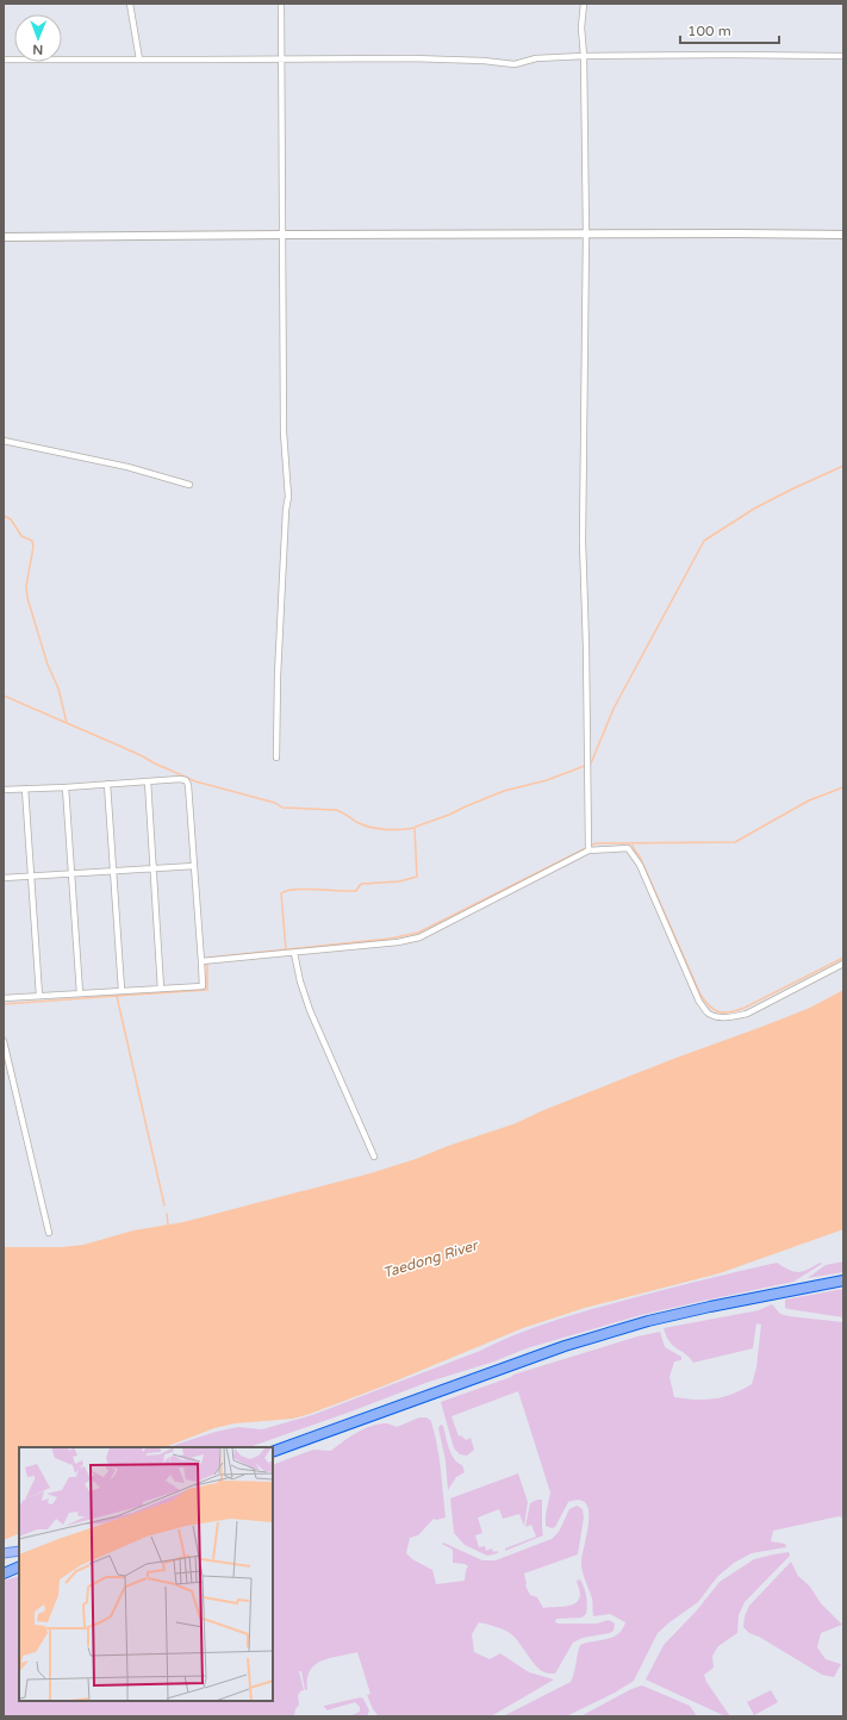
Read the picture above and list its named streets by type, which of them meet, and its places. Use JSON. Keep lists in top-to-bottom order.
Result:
{
  "water": ["Taedong River"],
  "scale_bar": "100 m",
  "north": "bottom"
}
